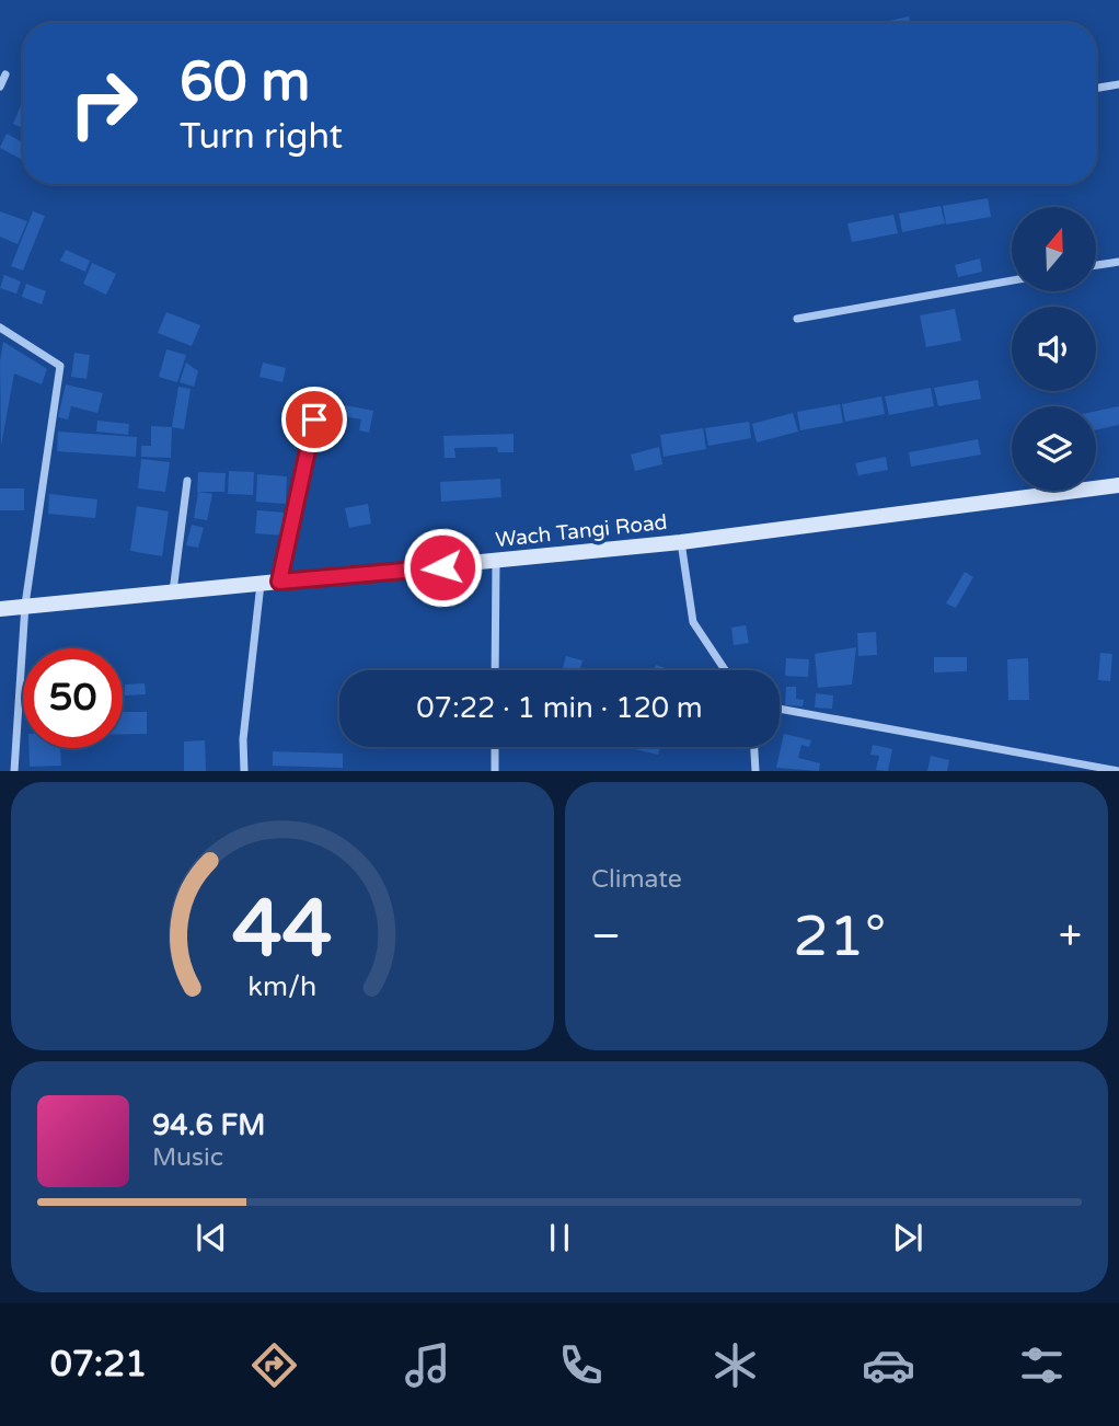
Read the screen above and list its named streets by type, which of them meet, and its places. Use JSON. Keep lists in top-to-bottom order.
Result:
{
  "streets": {
    "main road": ["Wach Tangi Road"]
  },
  "north": "top",
  "page": {
    "turn": ["60 m", "Turn right"],
    "limit": "50",
    "trip": "07:22 · 1 min · 120 m",
    "tile": "Climate",
    "heat": ["−", "21°", "+"],
    "song": ["94.6 FM", "Music"],
    "tabs": "07:21",
    "gauge": ["44", "km/h"]
  }
}
